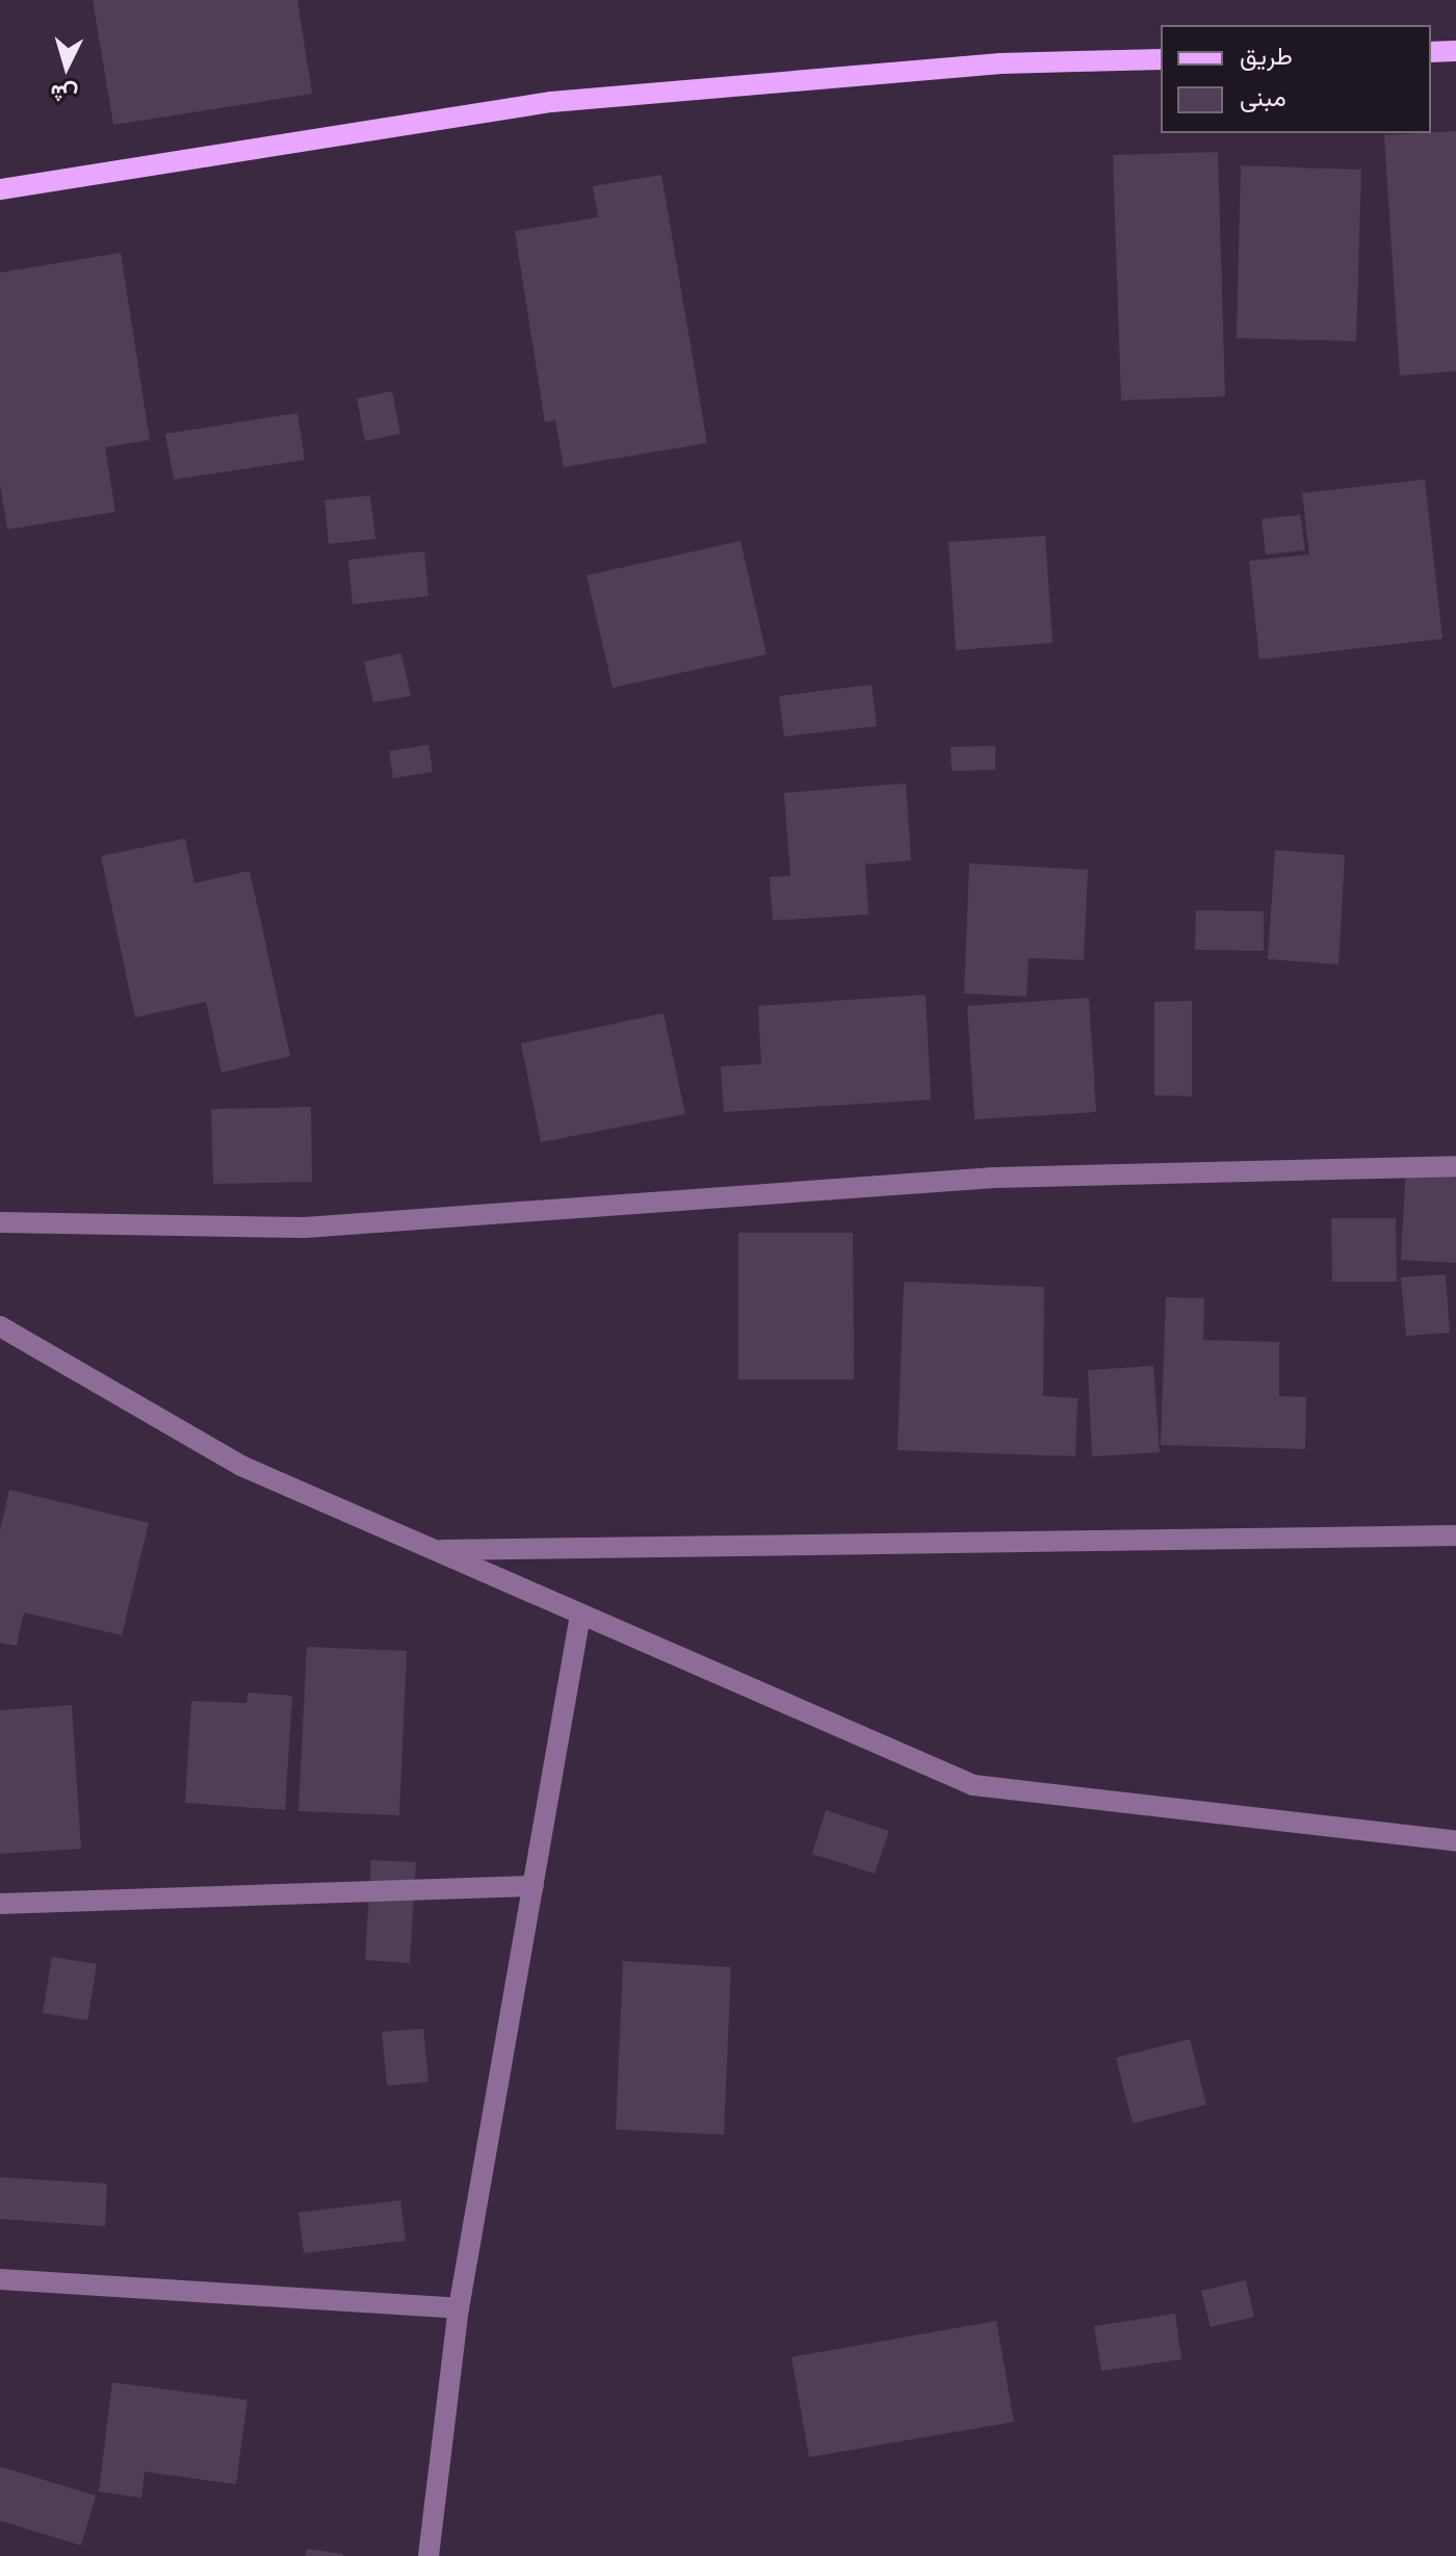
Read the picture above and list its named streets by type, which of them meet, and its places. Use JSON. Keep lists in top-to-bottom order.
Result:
{
  "legend": ["طريق", "مبنى"],
  "north": "bottom"
}
